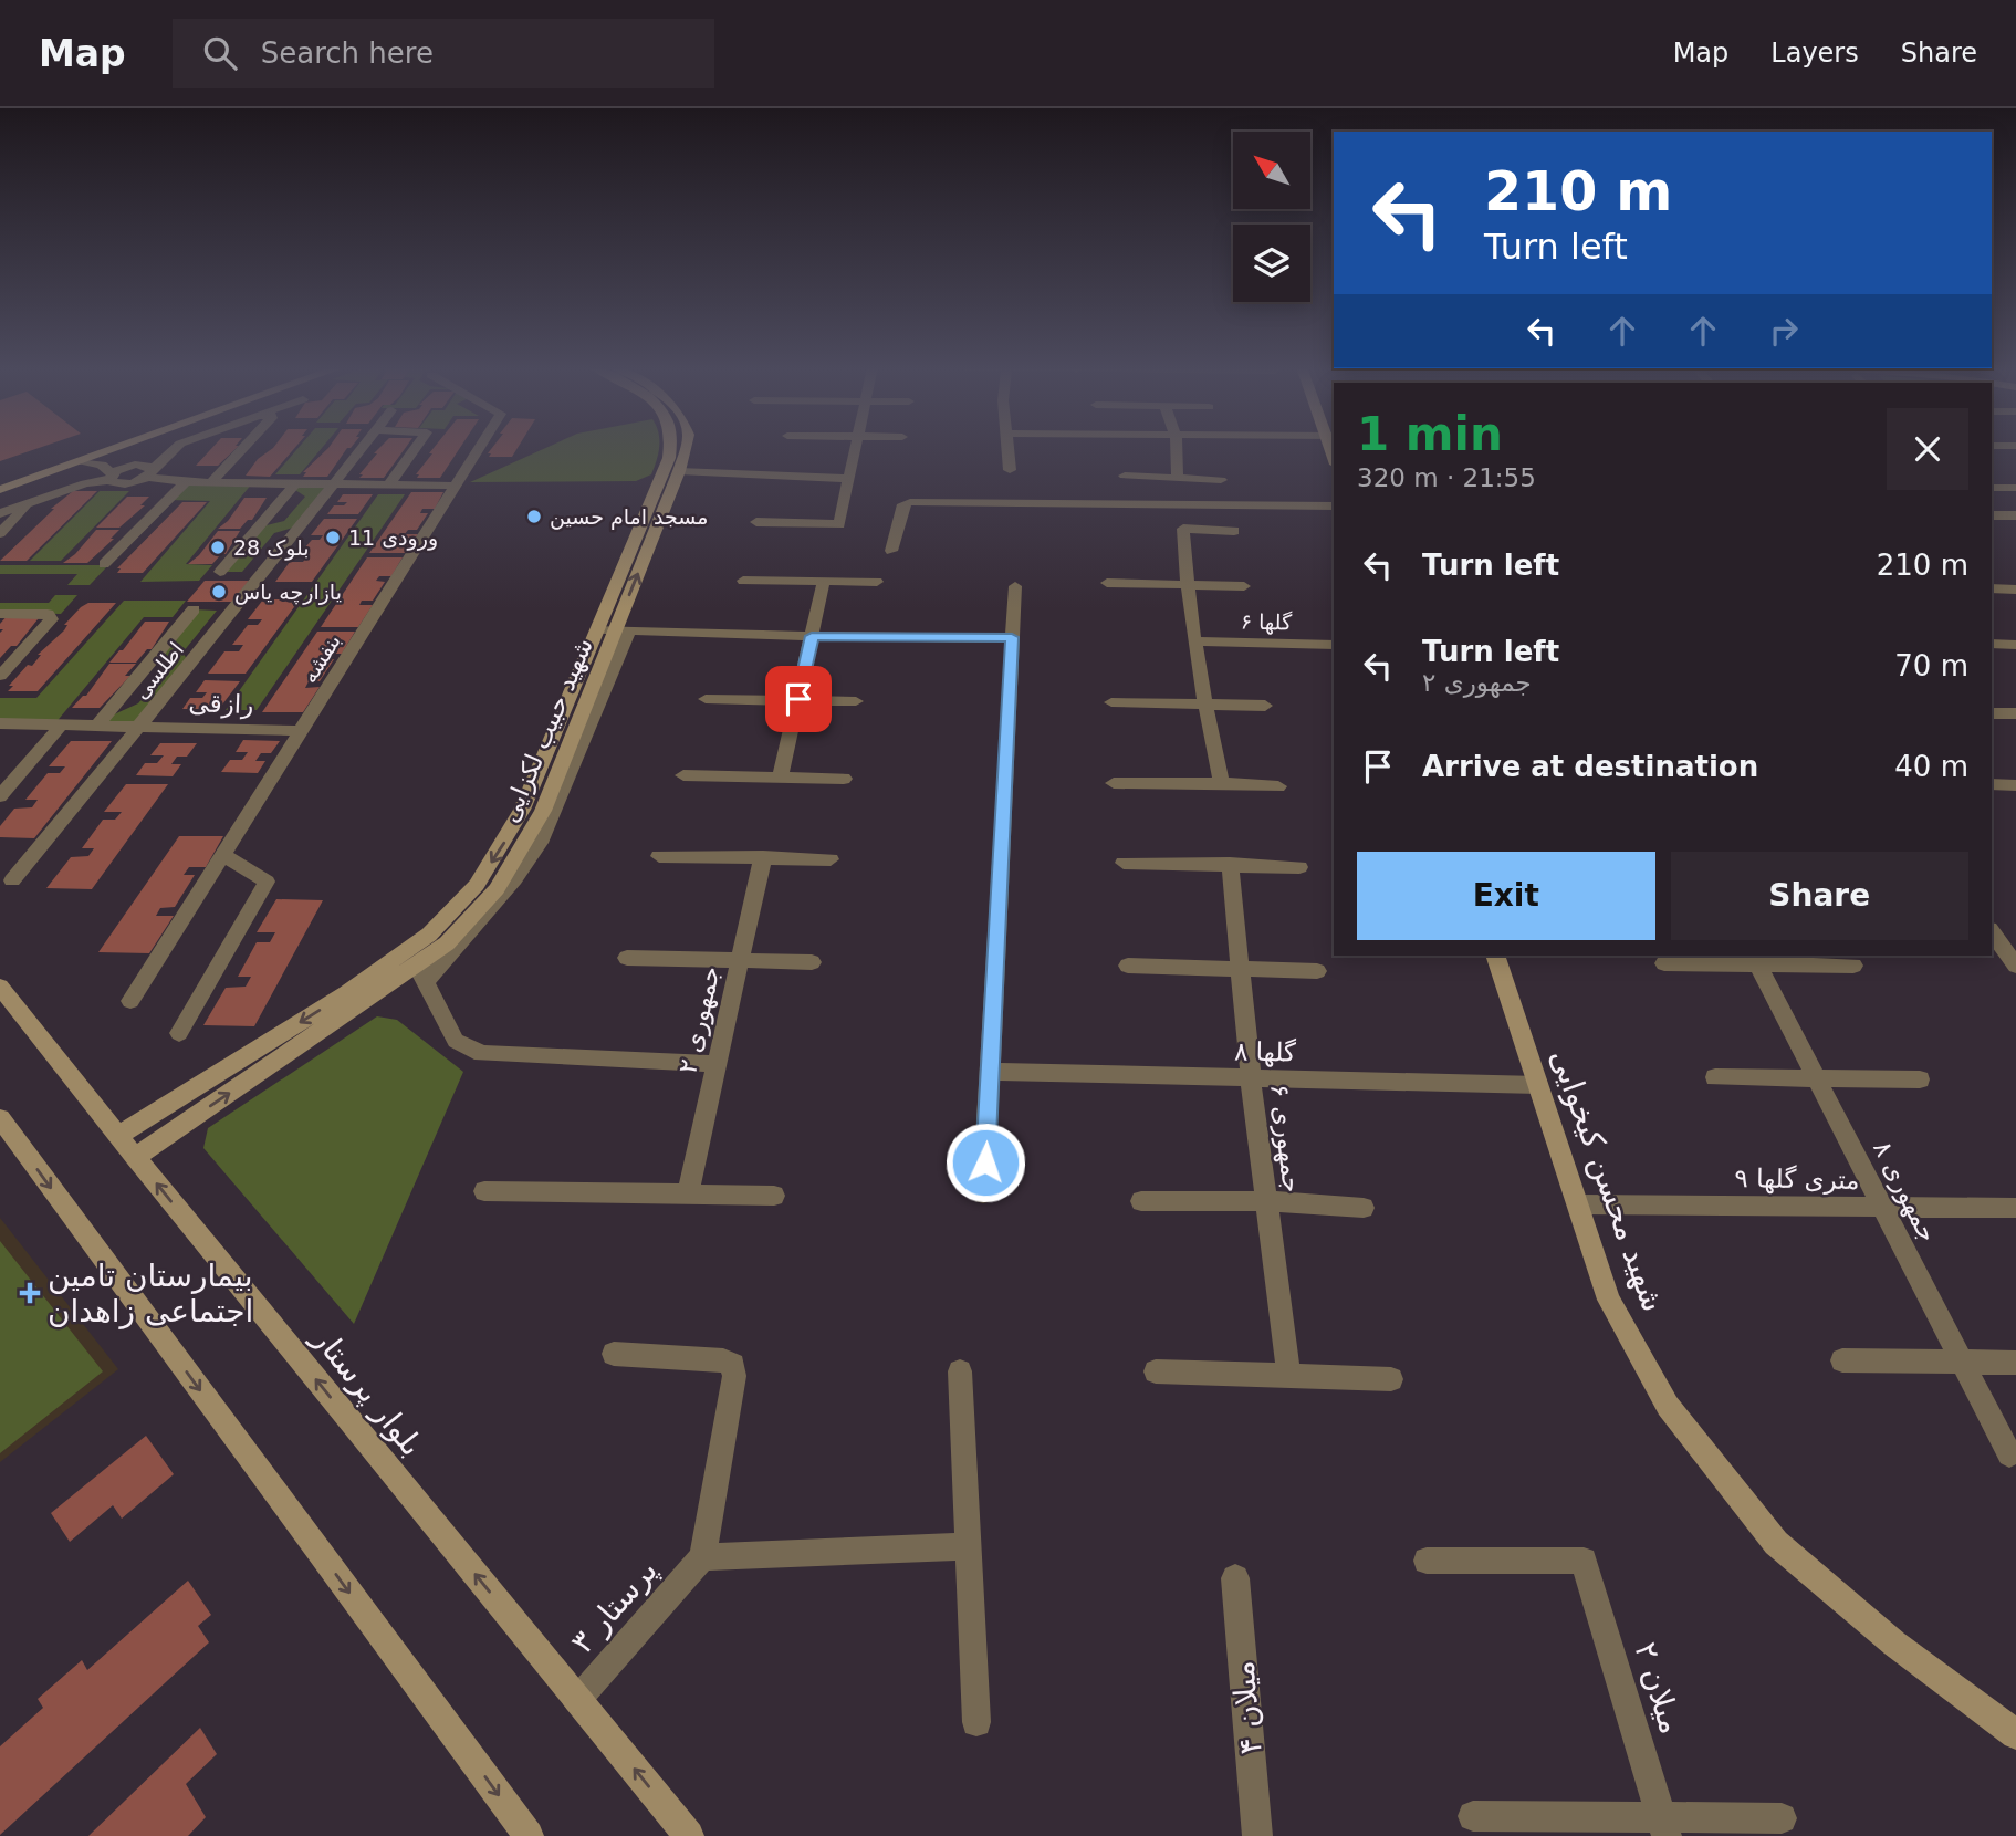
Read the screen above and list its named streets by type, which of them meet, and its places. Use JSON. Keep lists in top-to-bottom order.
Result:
{
  "streets": {
    "street": [
      "گلها ۶",
      "بنفشه",
      "اطلسی",
      "رازقی",
      "شهید حبیب لکزایی",
      "جمهوری ۲",
      "گلها ۸",
      "جمهوری ۶",
      "۹ متری گلها",
      "شهید محسن کیخوایی",
      "جمهوری ۸",
      "بلوار پرستار",
      "پرستار ۳",
      "میلان ۲",
      "میلان ۴"
    ]
  },
  "crossings": [
    ["بنفشه", "رازقی"],
    ["اطلسی", "رازقی"],
    ["شهید حبیب لکزایی", "بلوار پرستار"],
    ["گلها ۸", "جمهوری ۶"],
    ["گلها ۸", "شهید محسن کیخوایی"],
    ["۹ متری گلها", "شهید محسن کیخوایی"],
    ["۹ متری گلها", "جمهوری ۸"],
    ["بلوار پرستار", "پرستار ۳"]
  ],
  "places": {
    "other": [
      "مسجد امام حسین",
      "ورودی 11",
      "بلوک 28",
      "یازارچه یاس"
    ],
    "health": ["بیمارستان تامین اجتماعی زاهدان"]
  },
  "north": "top left",
  "page": {
    "header": "Map",
    "search": "Search here",
    "nav": ["Map", "Layers", "Share"],
    "turn": ["210 m", "Turn left"],
    "heading": ["1 min", "320 m · 21:55"],
    "list": [
      {
        "name": "Turn left",
        "value": "210 m"
      },
      {
        "name": "Turn left",
        "note": "جمهوری ۲",
        "value": "70 m"
      },
      {
        "name": "Arrive at destination",
        "value": "40 m"
      }
    ],
    "buttons": ["Exit", "Share"]
  }
}
